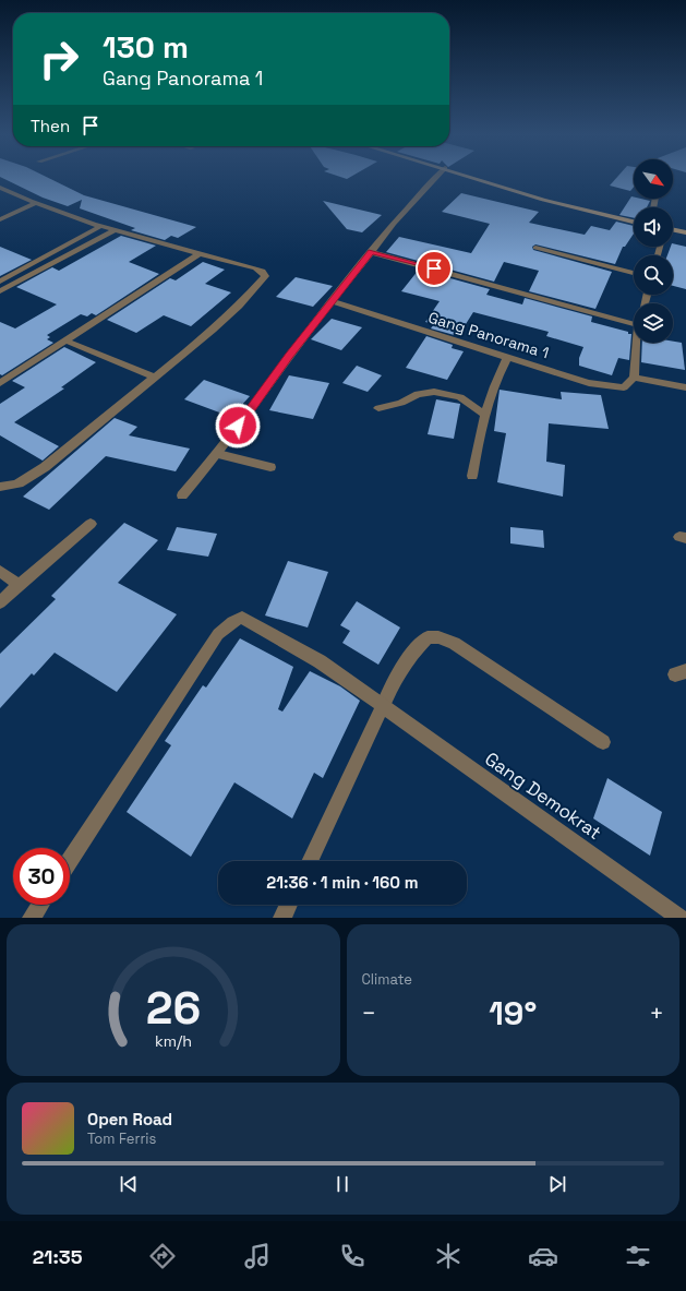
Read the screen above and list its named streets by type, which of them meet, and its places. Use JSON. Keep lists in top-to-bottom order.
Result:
{
  "streets": {
    "street": ["Gang Panorama 1", "Gang Demokrat"]
  },
  "north": "bottom right",
  "page": {
    "turn": ["130 m", "Gang Panorama 1"],
    "then": "Then",
    "limit": "30",
    "trip": "21:36 · 1 min · 160 m",
    "tile": "Climate",
    "heat": ["−", "19°", "+"],
    "song": ["Open Road", "Tom Ferris"],
    "tabs": "21:35",
    "gauge": ["26", "km/h"]
  }
}
